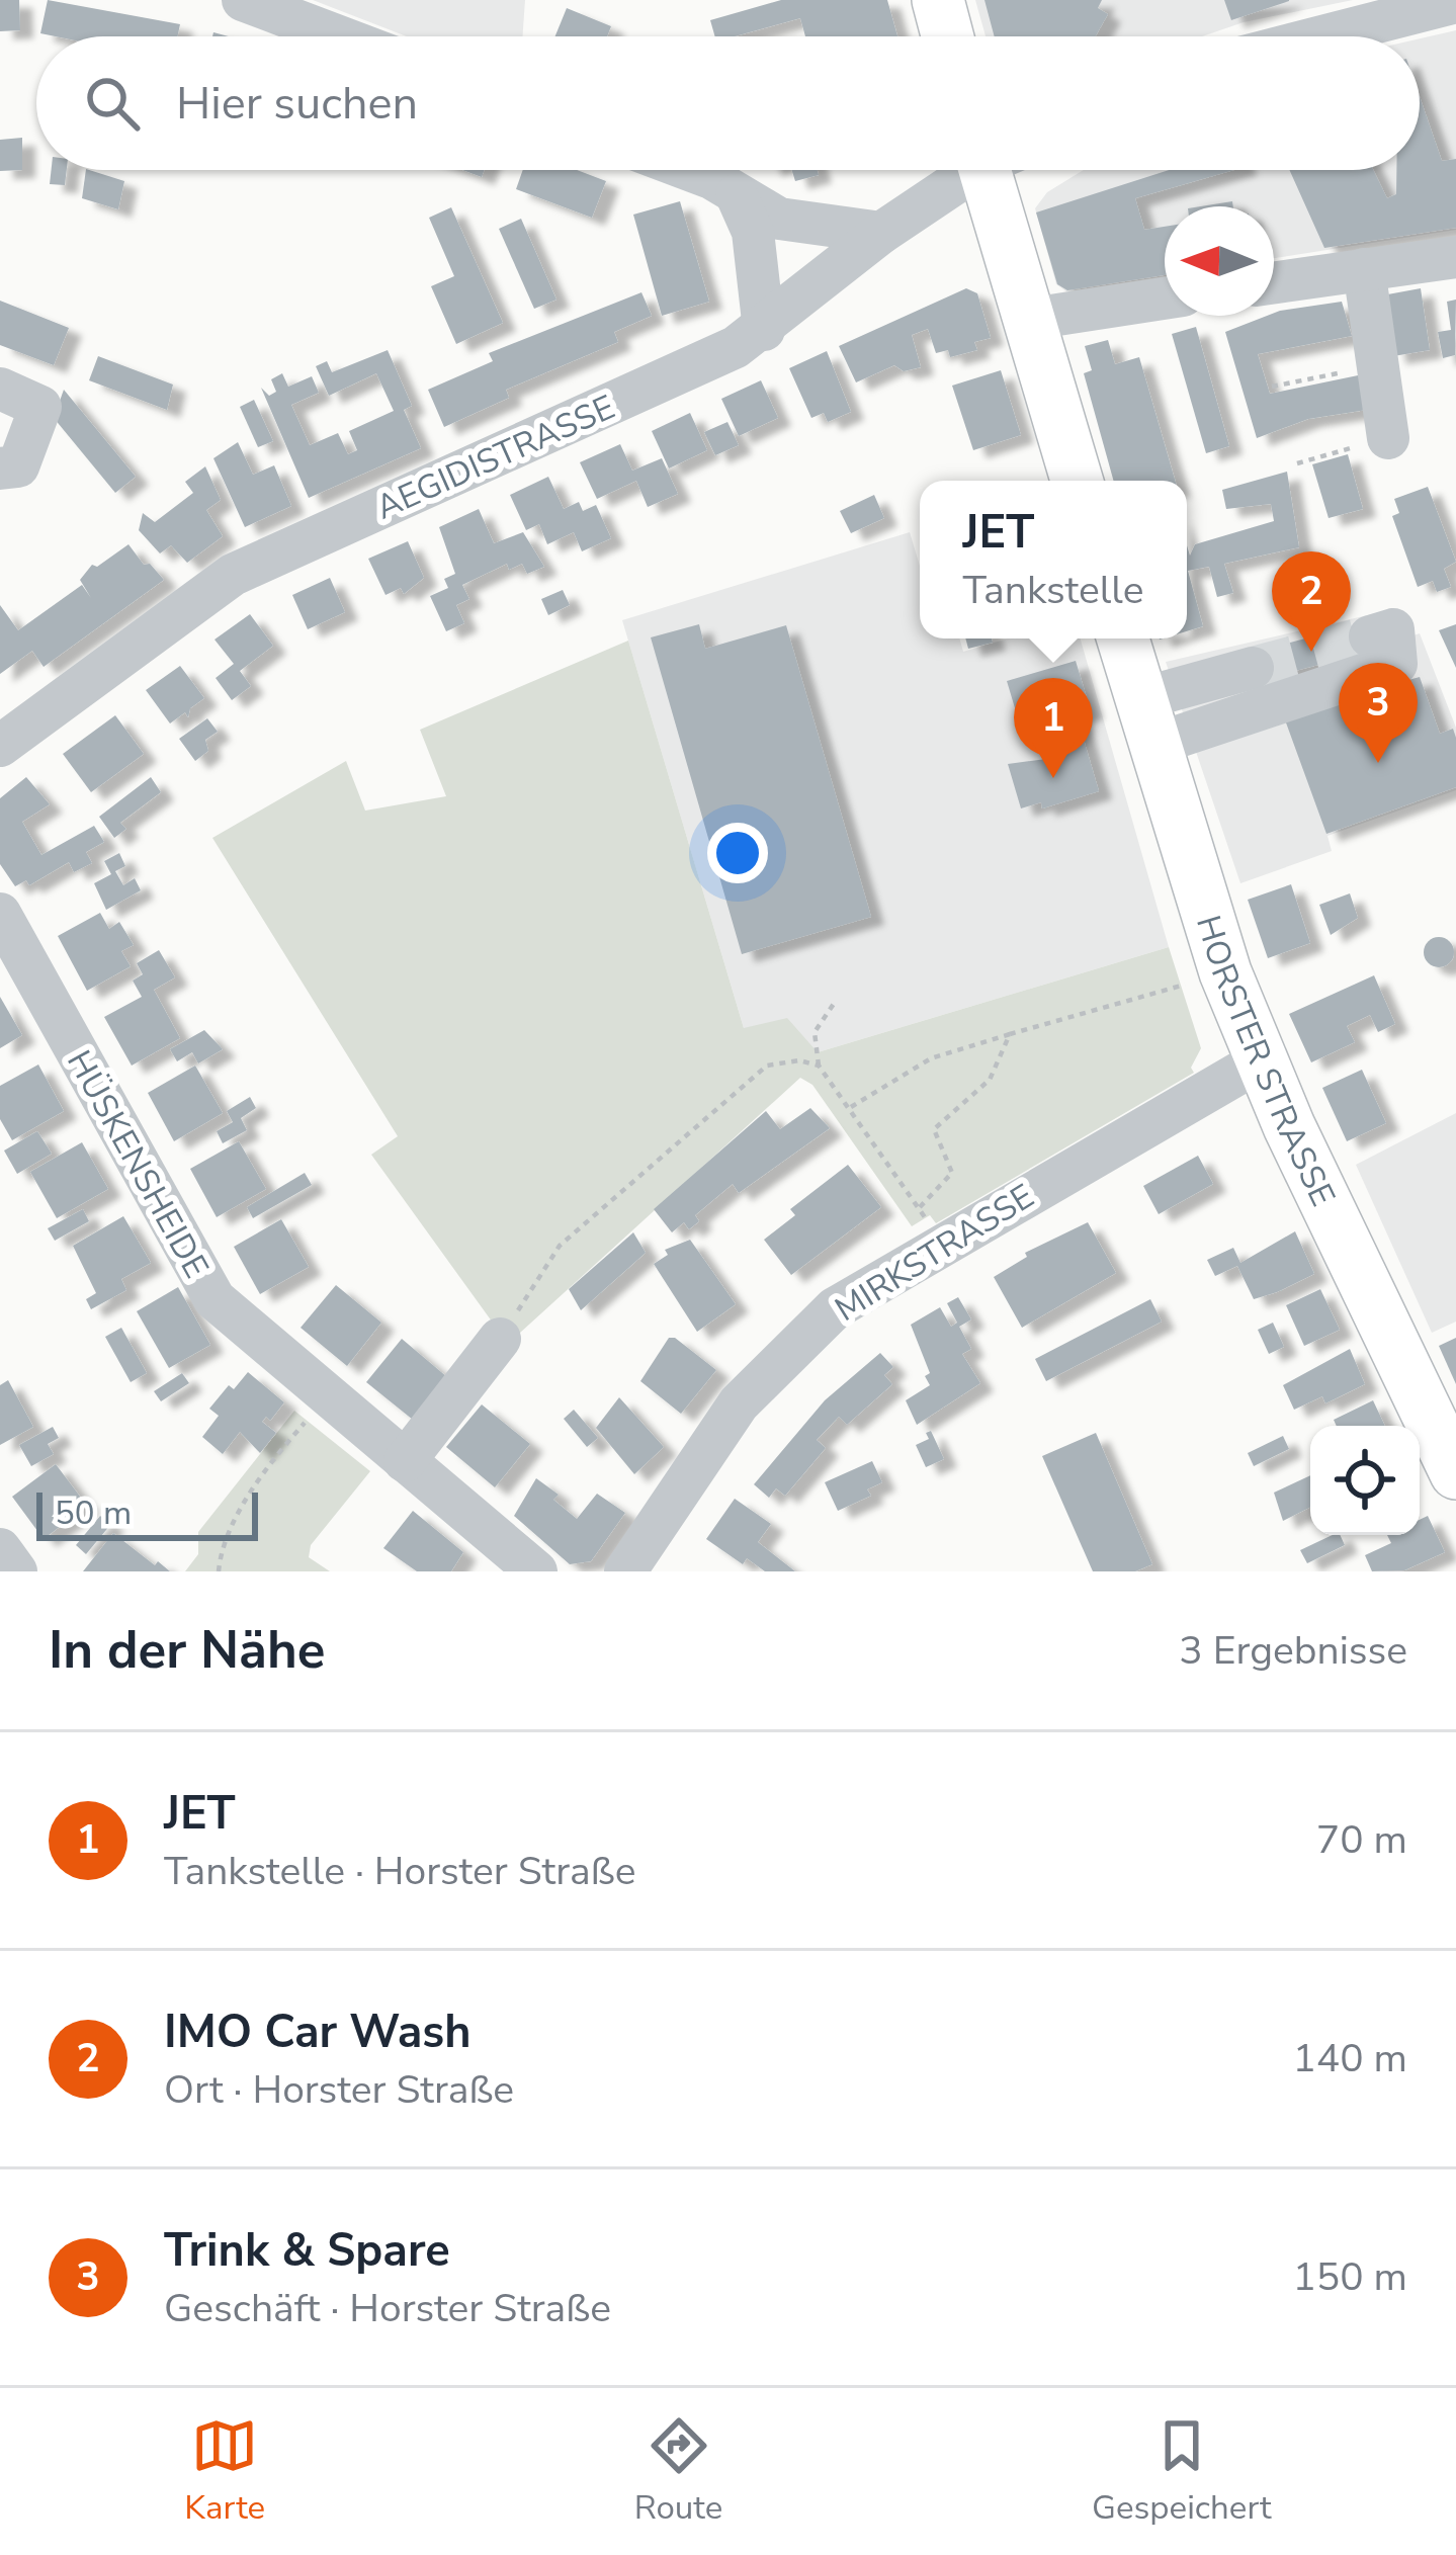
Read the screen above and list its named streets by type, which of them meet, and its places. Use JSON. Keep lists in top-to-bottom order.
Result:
{
  "streets": {
    "main road": ["HORSTER STRASSE"],
    "street": ["AEGIDISTRASSE", "HÜSKENSHEIDE", "MIRKSTRASSE"]
  },
  "crossings": [
    ["HORSTER STRASSE", "MIRKSTRASSE"]
  ],
  "scale_bar": "50 m",
  "north": "left",
  "page": {
    "search": "Hier suchen",
    "popup": ["JET", "Tankstelle"],
    "pins": ["2", "3", "1"],
    "scale": "50 m",
    "heading": ["In der Nähe", "3 Ergebnisse"],
    "list": [
      {
        "mark": "1",
        "name": "JET",
        "note": "Tankstelle · Horster Straße",
        "value": "70 m"
      },
      {
        "mark": "2",
        "name": "IMO Car Wash",
        "note": "Ort · Horster Straße",
        "value": "140 m"
      },
      {
        "mark": "3",
        "name": "Trink & Spare",
        "note": "Geschäft · Horster Straße",
        "value": "150 m"
      }
    ],
    "nav": ["Karte", "Route", "Gespeichert"]
  }
}
